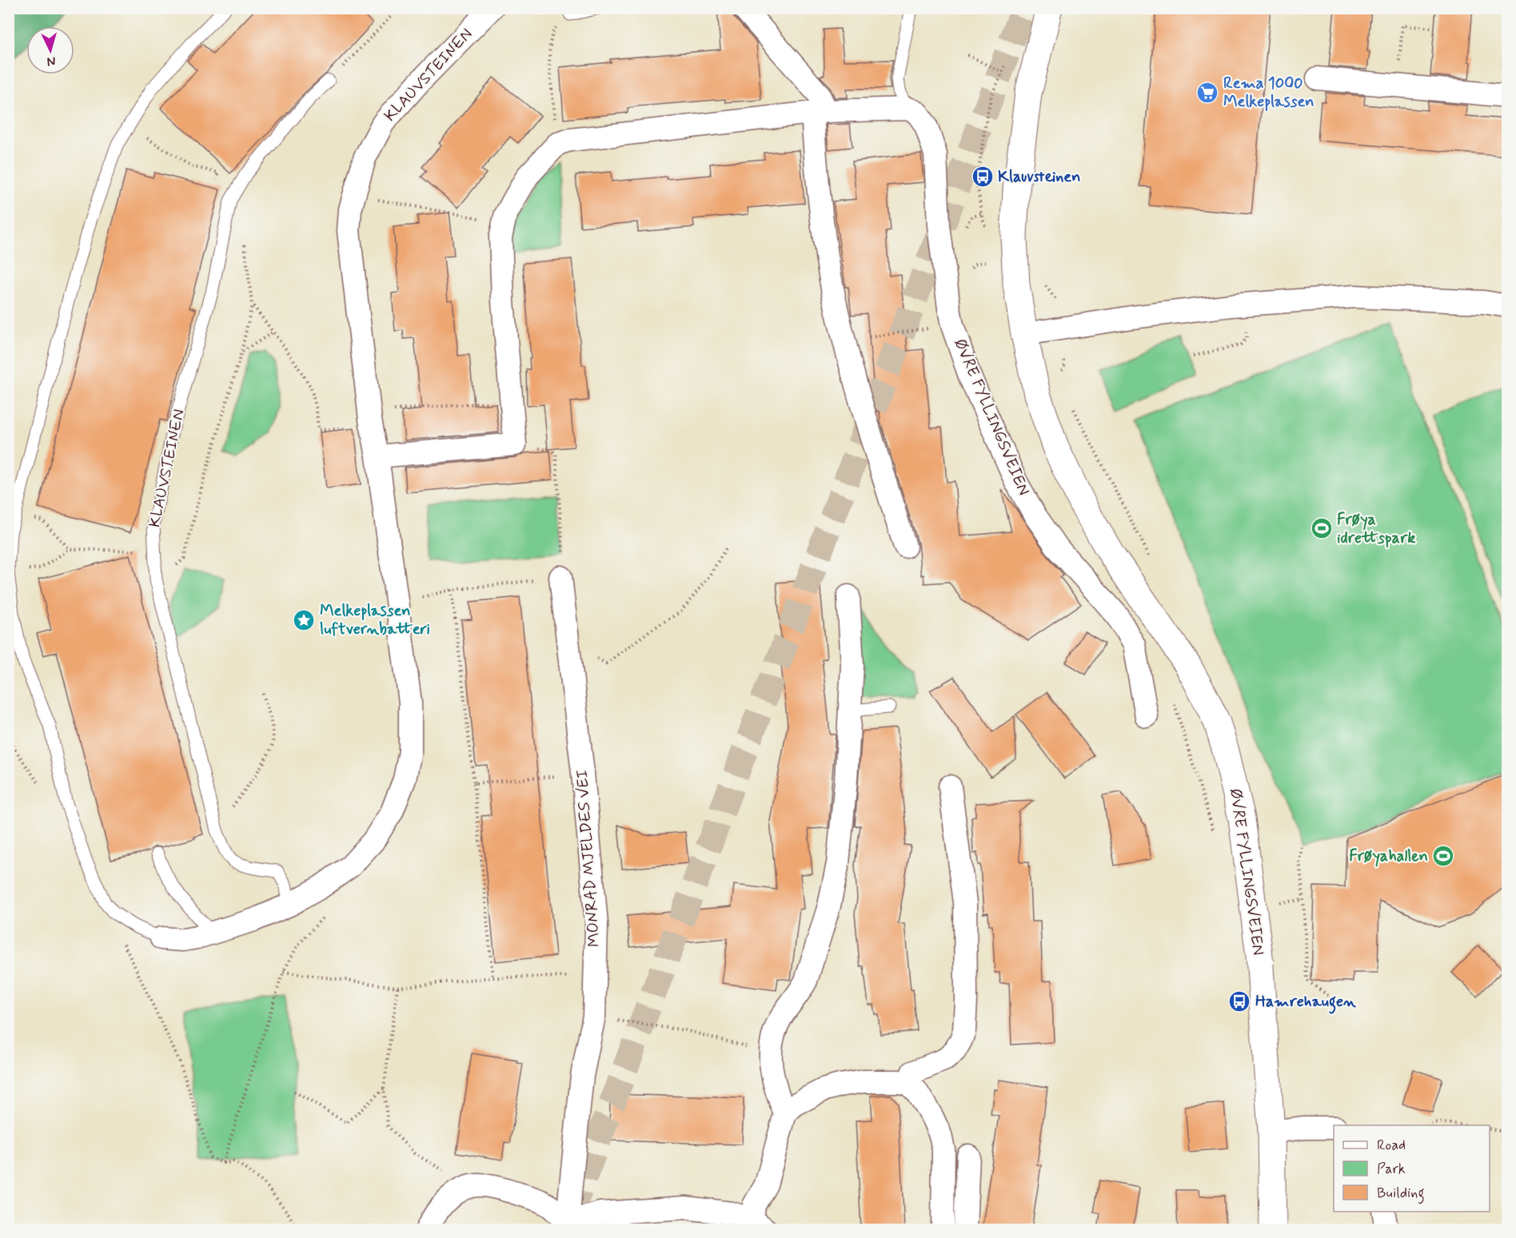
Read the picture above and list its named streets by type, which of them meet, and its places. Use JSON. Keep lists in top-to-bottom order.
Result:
{
  "streets": {
    "main road": ["ØVRE FYLLINGSVEIEN"],
    "street": ["KLAUVSTEINEN", "MONRAD MJELDES VEI"]
  },
  "places": {
    "supermarket": ["Rema 1000 Melkeplassen"],
    "bus stop": ["Klauvsteinen", "Hamrehaugen"],
    "sports": ["Frøya idrettspark", "Frøyahallen"],
    "place": ["Melkeplassen luftvernbatteri"]
  },
  "legend": ["Road", "Park", "Building"],
  "north": "bottom"
}
